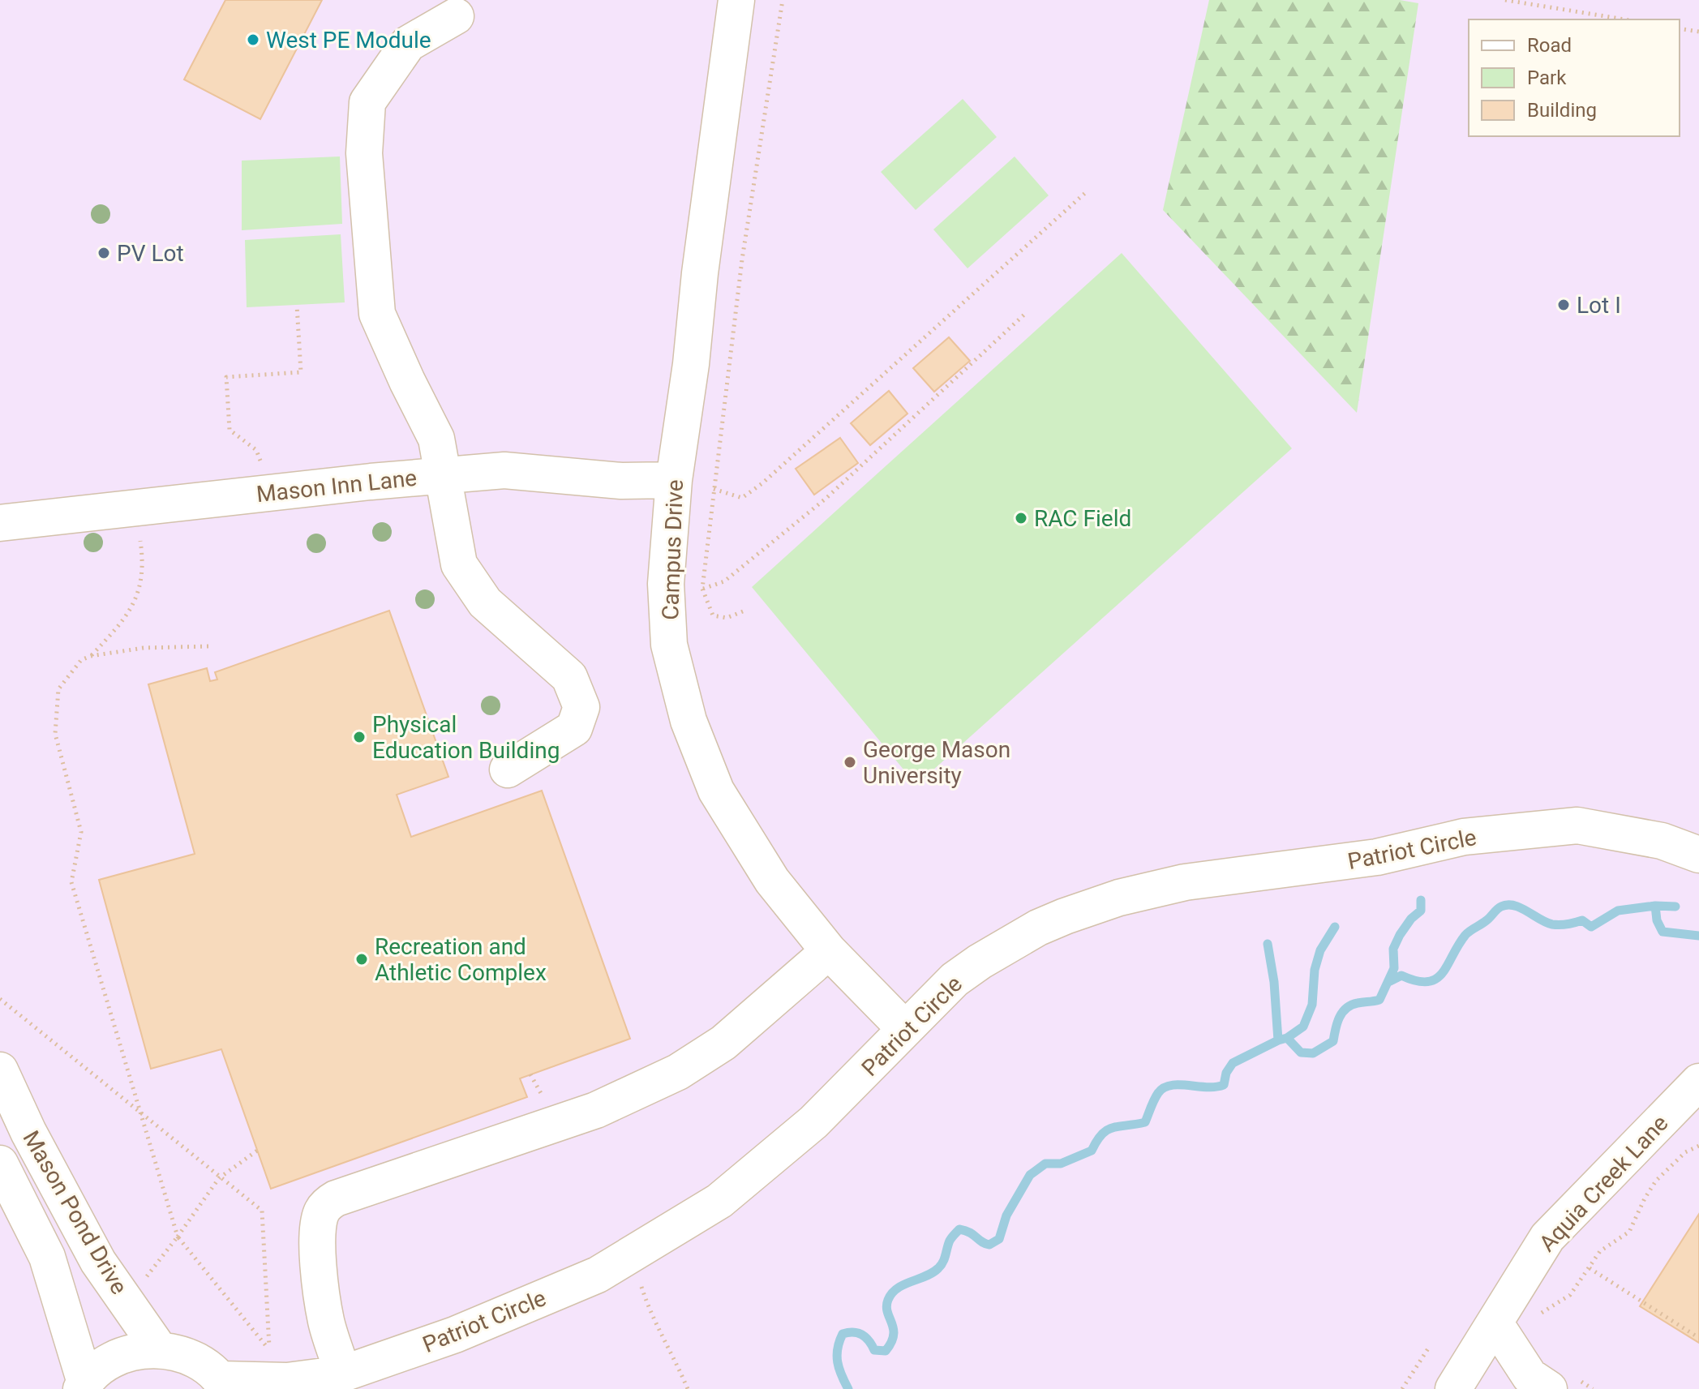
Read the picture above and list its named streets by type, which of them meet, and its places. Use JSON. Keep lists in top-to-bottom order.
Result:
{
  "streets": {
    "street": [
      "Mason Inn Lane",
      "Campus Drive",
      "Patriot Circle",
      "Aquia Creek Lane",
      "Mason Pond Drive"
    ]
  },
  "crossings": [
    ["Mason Inn Lane", "Campus Drive"],
    ["Campus Drive", "Patriot Circle"],
    ["Patriot Circle", "Mason Pond Drive"]
  ],
  "places": [
    "West PE Module",
    "PV Lot",
    "Lot I",
    "RAC Field",
    "Physical Education Building",
    "George Mason University",
    "Recreation and Athletic Complex"
  ],
  "legend": ["Road", "Park", "Building"]
}
